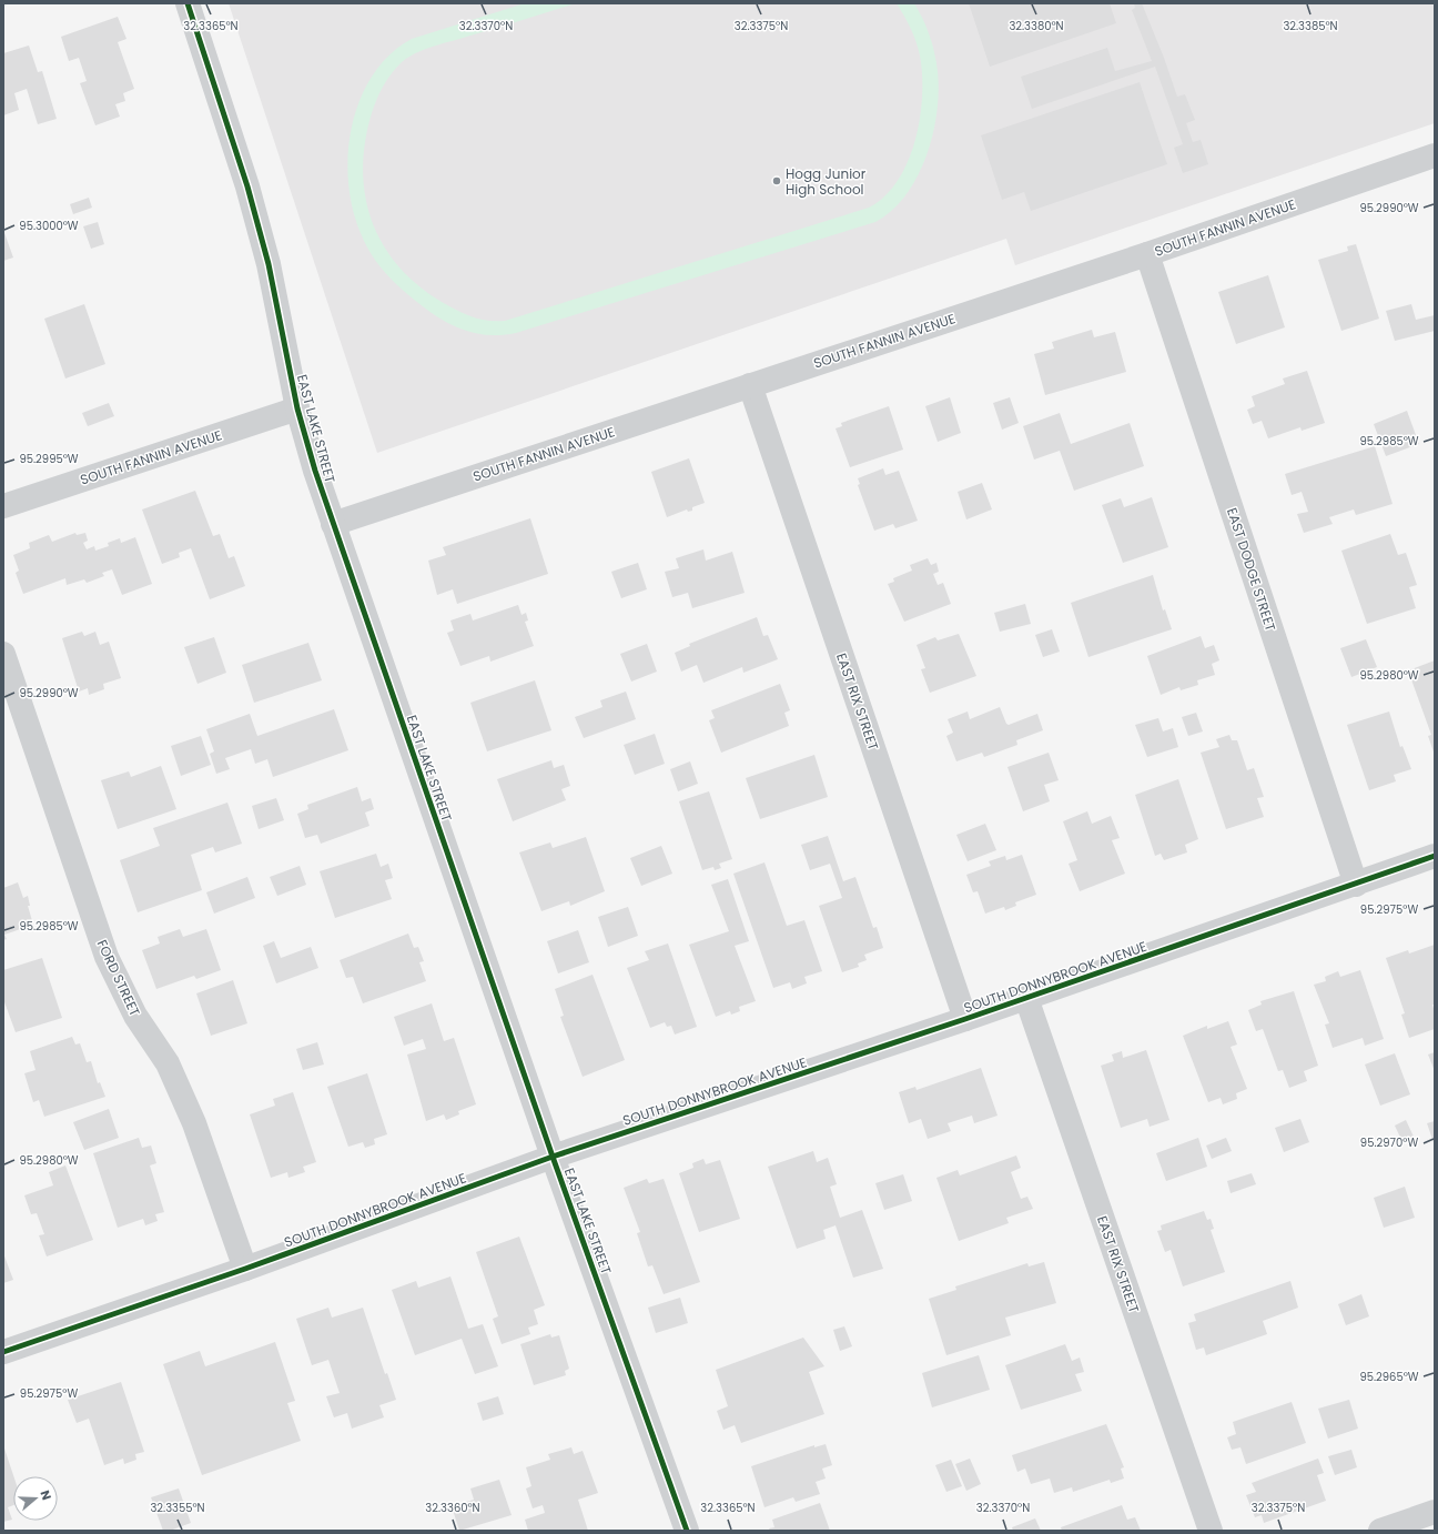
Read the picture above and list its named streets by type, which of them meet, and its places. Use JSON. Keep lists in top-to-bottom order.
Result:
{
  "streets": {
    "street": [
      "SOUTH FANNIN AVENUE",
      "EAST LAKE STREET",
      "EAST DODGE STREET",
      "EAST RIX STREET",
      "SOUTH DONNYBROOK AVENUE",
      "FORD STREET"
    ]
  },
  "crossings": [
    ["SOUTH FANNIN AVENUE", "EAST LAKE STREET"],
    ["SOUTH FANNIN AVENUE", "EAST DODGE STREET"],
    ["SOUTH FANNIN AVENUE", "EAST RIX STREET"],
    ["EAST LAKE STREET", "SOUTH DONNYBROOK AVENUE"],
    ["EAST DODGE STREET", "SOUTH DONNYBROOK AVENUE"],
    ["EAST RIX STREET", "SOUTH DONNYBROOK AVENUE"],
    ["SOUTH DONNYBROOK AVENUE", "FORD STREET"]
  ],
  "places": ["Hogg Junior High School"],
  "north": "right",
  "coordinates": [
    "32.3365°N",
    "32.3370°N",
    "32.3375°N",
    "32.3385°N",
    "32.3380°N",
    "95.2990°W",
    "95.3000°W",
    "95.2985°W",
    "95.2995°W",
    "95.2980°W",
    "95.2975°W",
    "95.2970°W",
    "95.2965°W",
    "32.3355°N",
    "32.3360°N"
  ]
}
